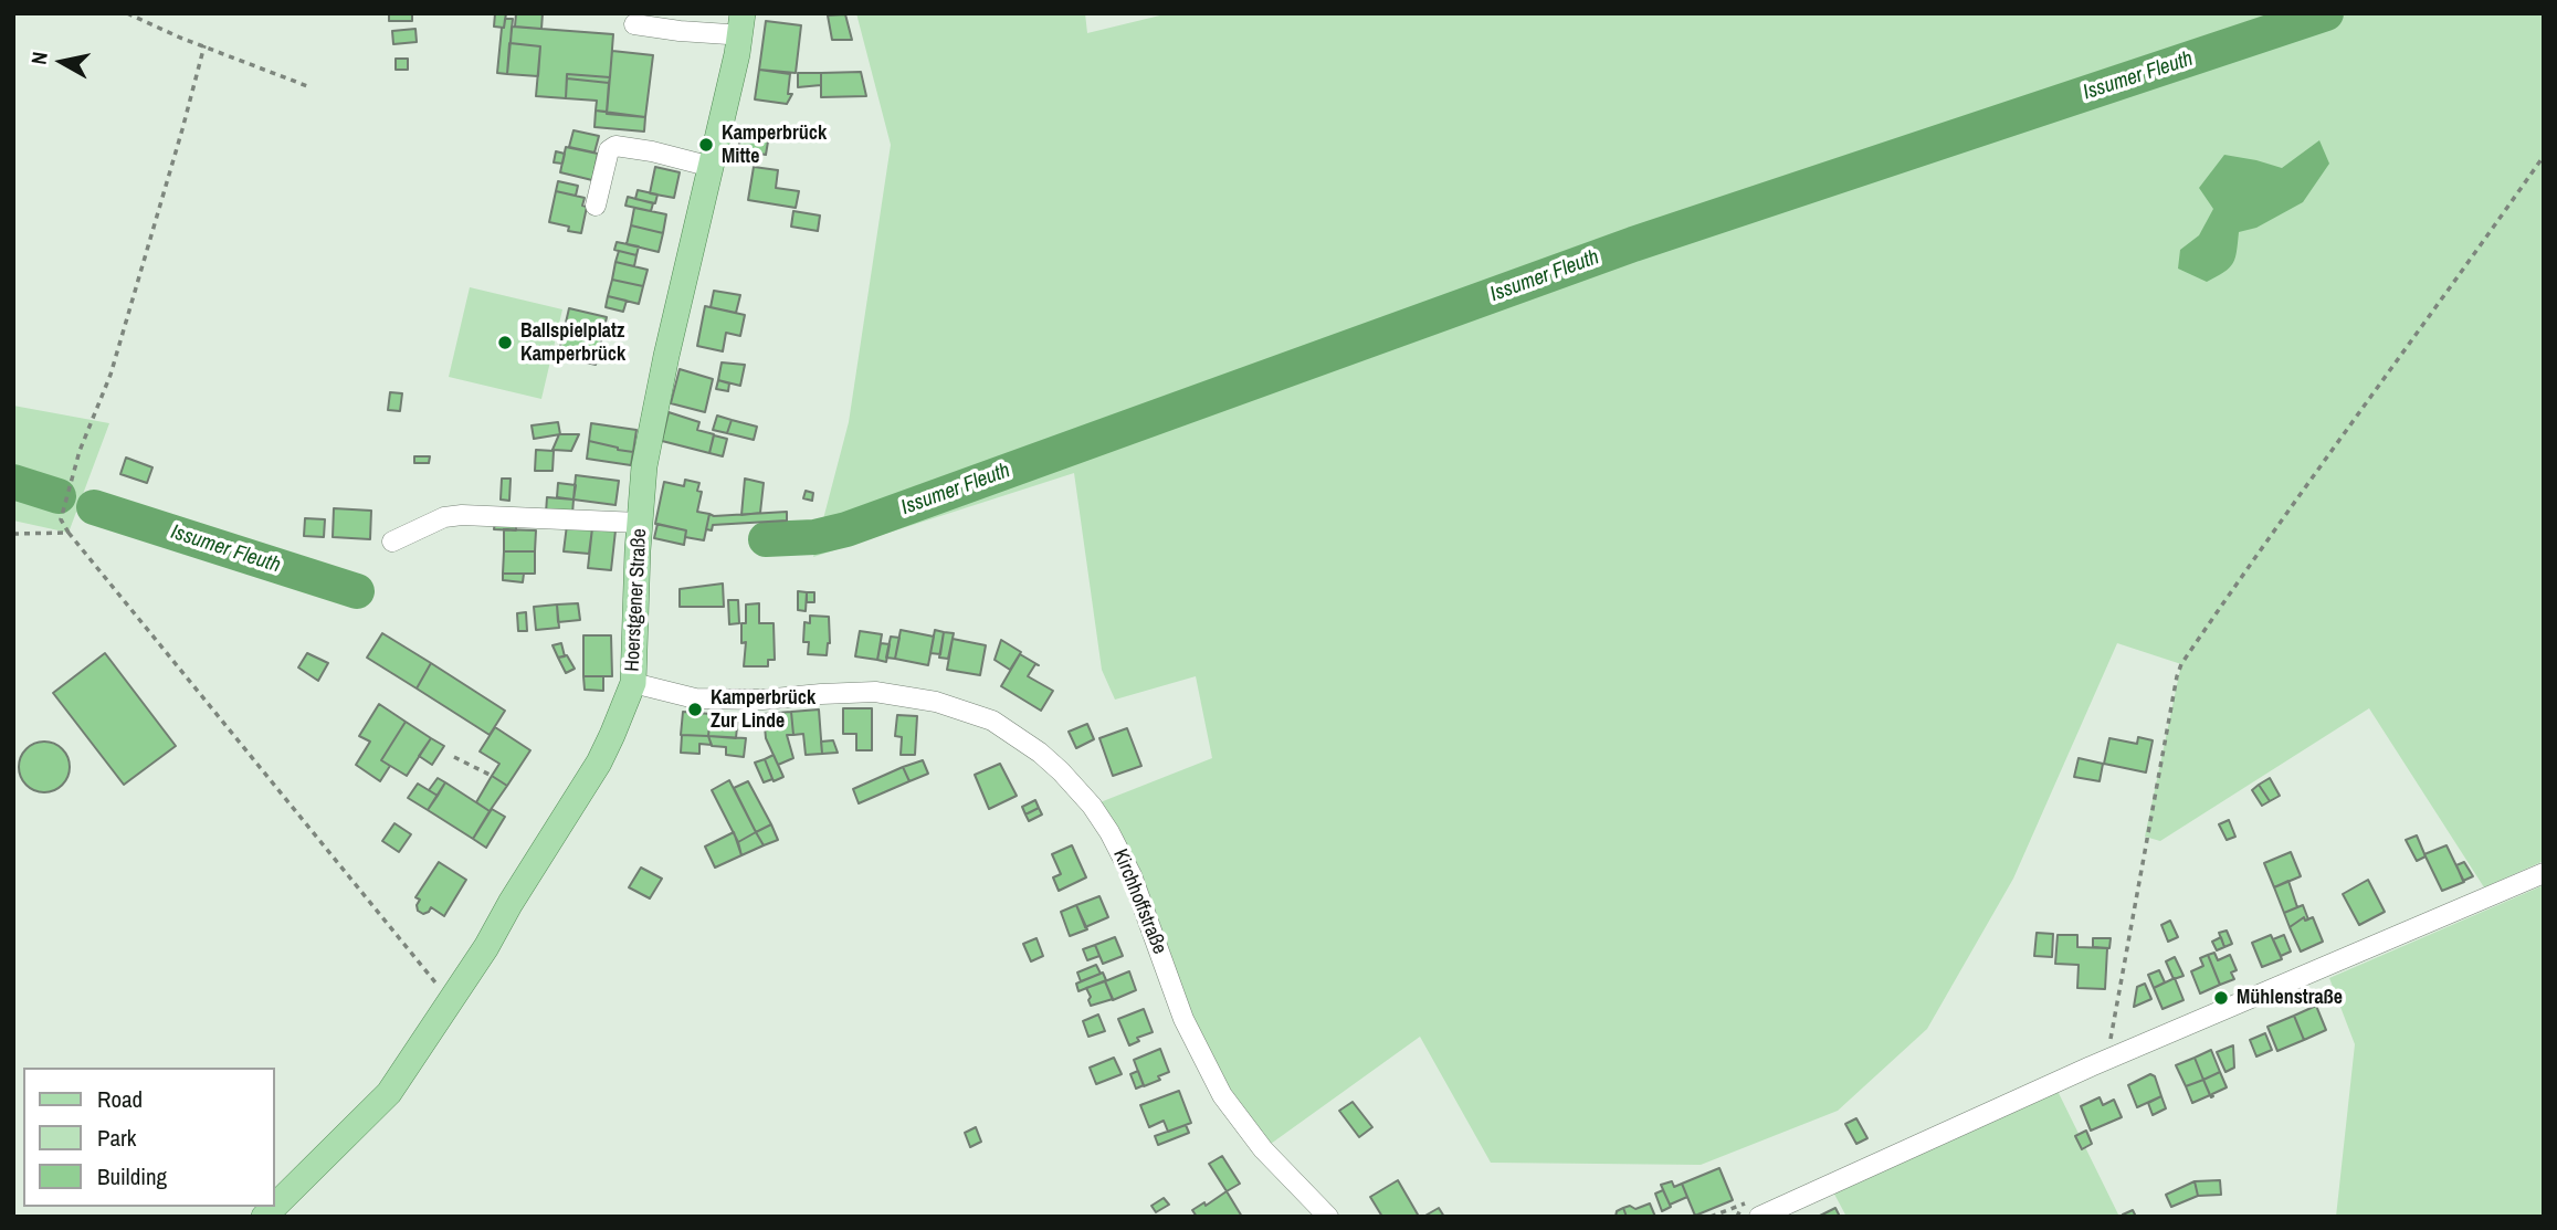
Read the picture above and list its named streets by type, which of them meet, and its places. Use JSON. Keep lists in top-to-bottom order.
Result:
{
  "streets": {
    "main road": ["Hoerstgener Straße"],
    "street": ["Kirchhoffstraße"]
  },
  "crossings": [
    ["Hoerstgener Straße", "Kirchhoffstraße"]
  ],
  "water": ["Issumer Fleuth"],
  "places": [
    "Kamperbrück Mitte",
    "Ballspielplatz Kamperbrück",
    "Kamperbrück Zur Linde",
    "Mühlenstraße"
  ],
  "legend": ["Road", "Park", "Building"],
  "north": "left"
}
